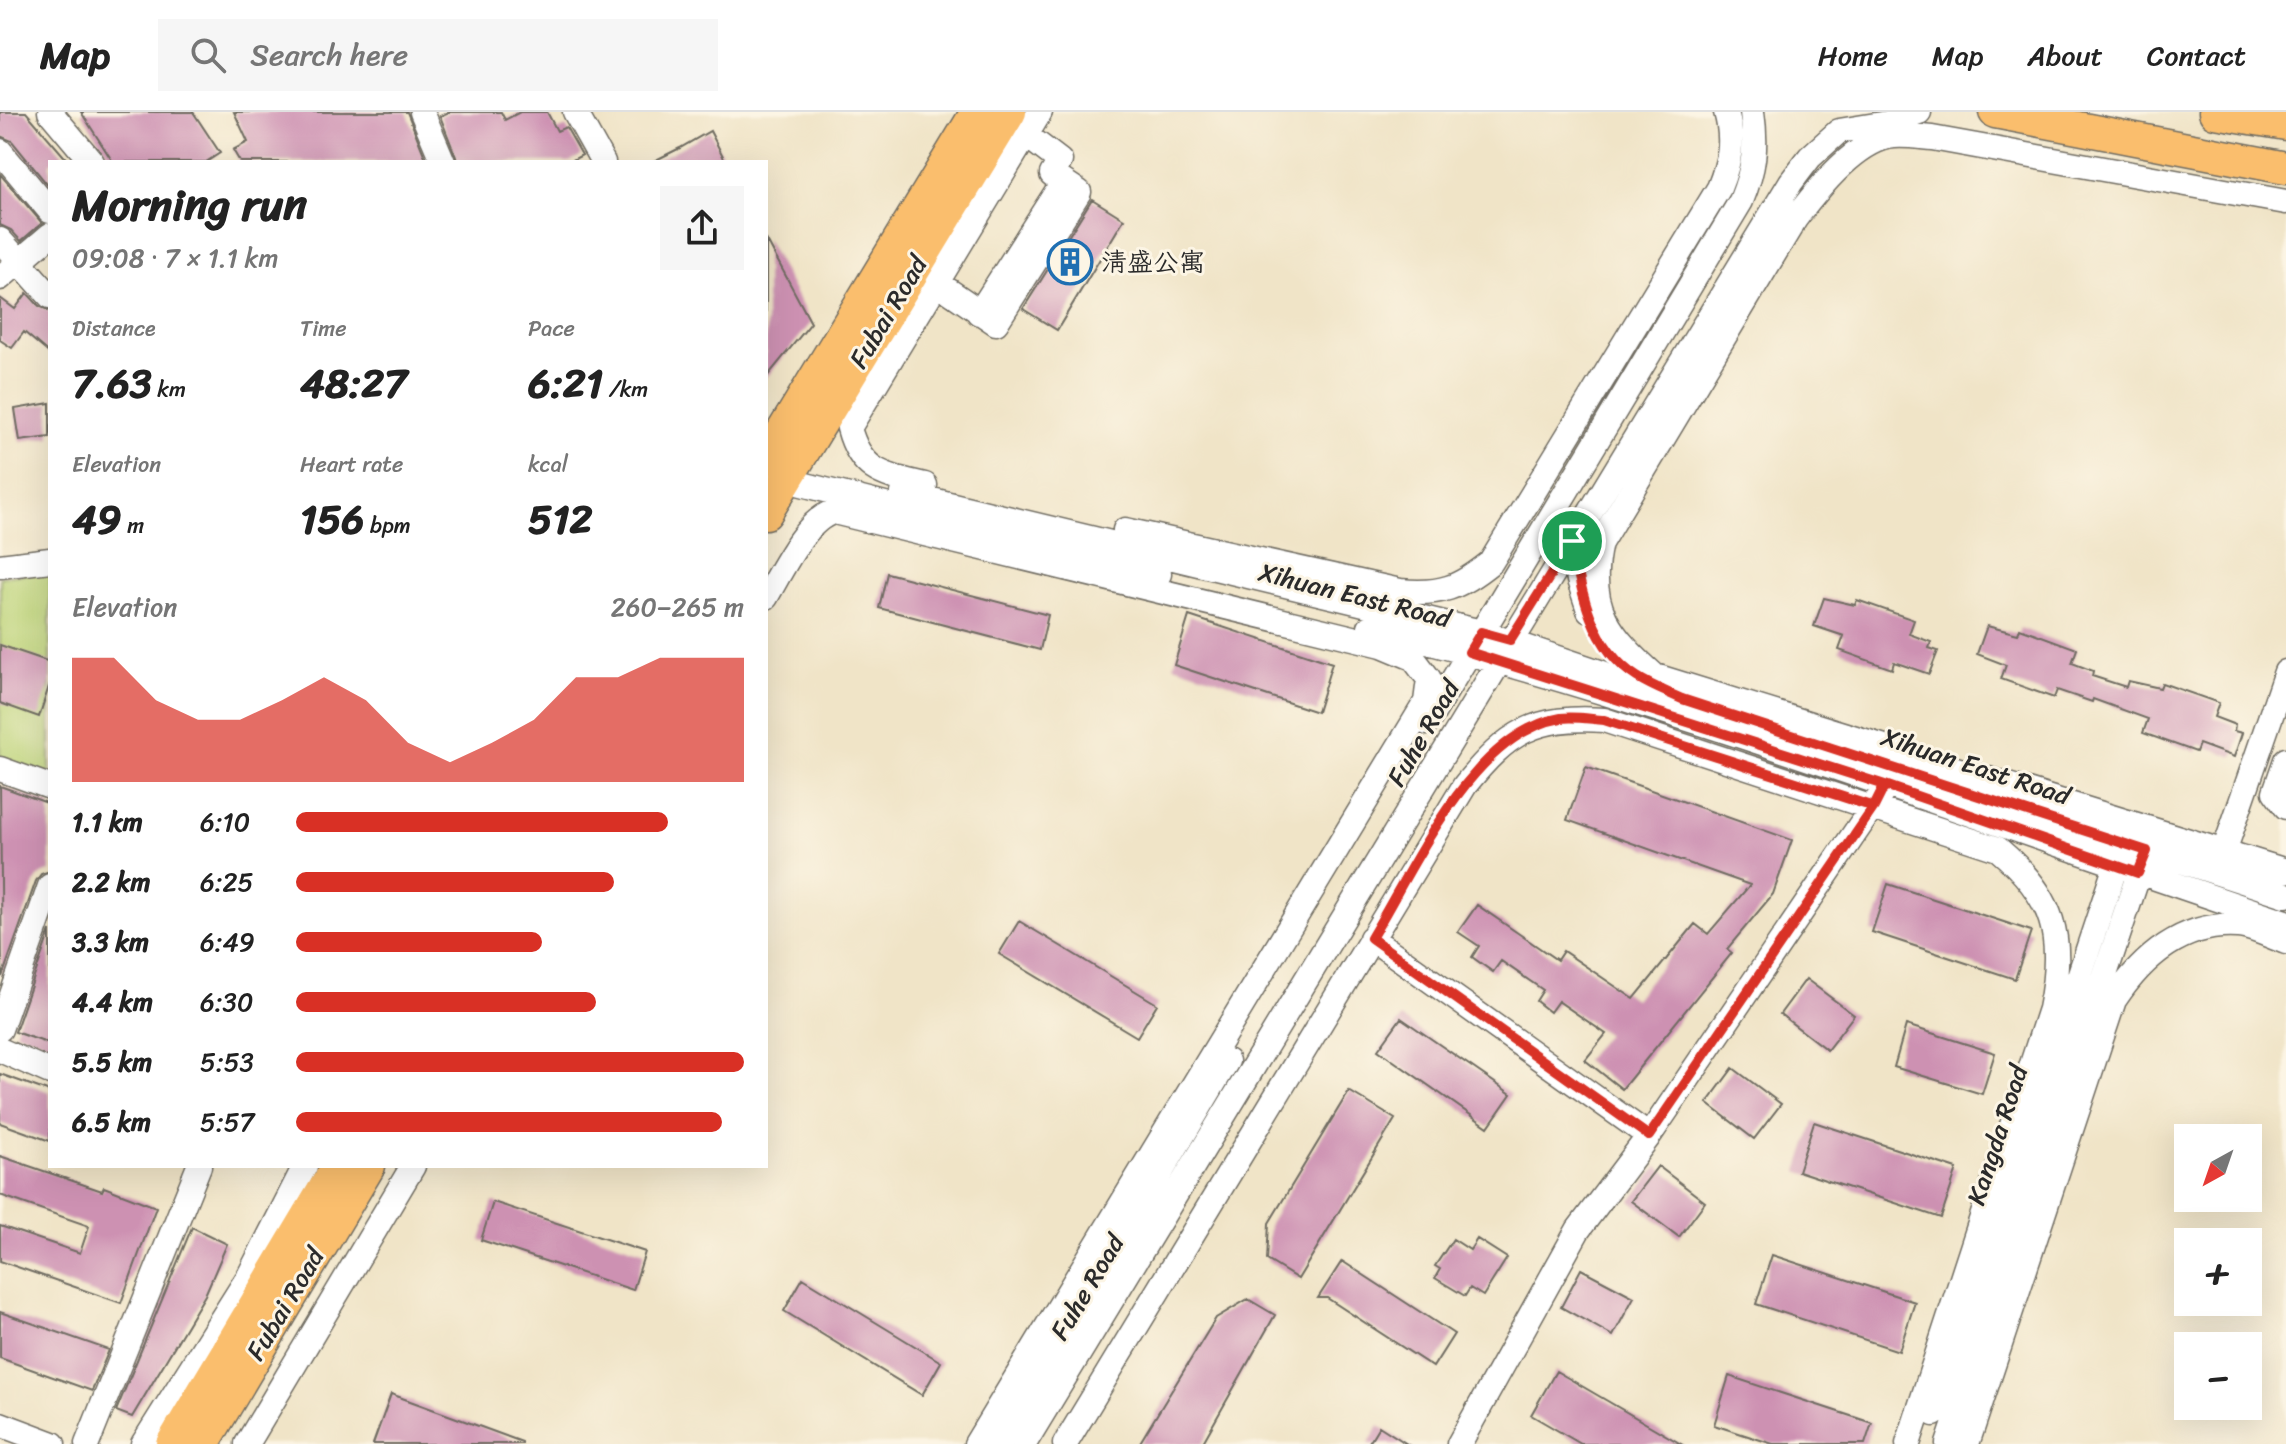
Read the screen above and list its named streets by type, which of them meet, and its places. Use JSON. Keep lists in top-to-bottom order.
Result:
{
  "streets": {
    "main road": ["Fubai Road"],
    "street": ["Xihuan East Road", "Fuhe Road", "Kangda Road"]
  },
  "crossings": [
    ["Fubai Road", "Xihuan East Road"],
    ["Xihuan East Road", "Fuhe Road"],
    ["Xihuan East Road", "Kangda Road"]
  ],
  "places": {
    "building": ["清盛公寓"]
  },
  "north": "bottom left",
  "page": {
    "header": "Map",
    "search": "Search here",
    "nav": [
      "Home",
      "Map",
      "About",
      "Contact"
    ],
    "heading": ["Morning run", "09:08 · 7 × 1.1 km"],
    "stats": [
      ["Distance", "7.63 km"],
      ["Time", "48:27"],
      ["Pace", "6:21 /km"],
      ["Elevation", "49 m"],
      ["Heart rate", "156 bpm"],
      ["kcal", "512"]
    ],
    "chart": ["Elevation", "260–265 m"],
    "list": [
      {
        "name": "1.1 km",
        "note": "6:10"
      },
      {
        "name": "2.2 km",
        "note": "6:25"
      },
      {
        "name": "3.3 km",
        "note": "6:49"
      },
      {
        "name": "4.4 km",
        "note": "6:30"
      },
      {
        "name": "5.5 km",
        "note": "5:53"
      },
      {
        "name": "6.5 km",
        "note": "5:57"
      }
    ],
    "map_buttons": ["+", "−"]
  }
}
